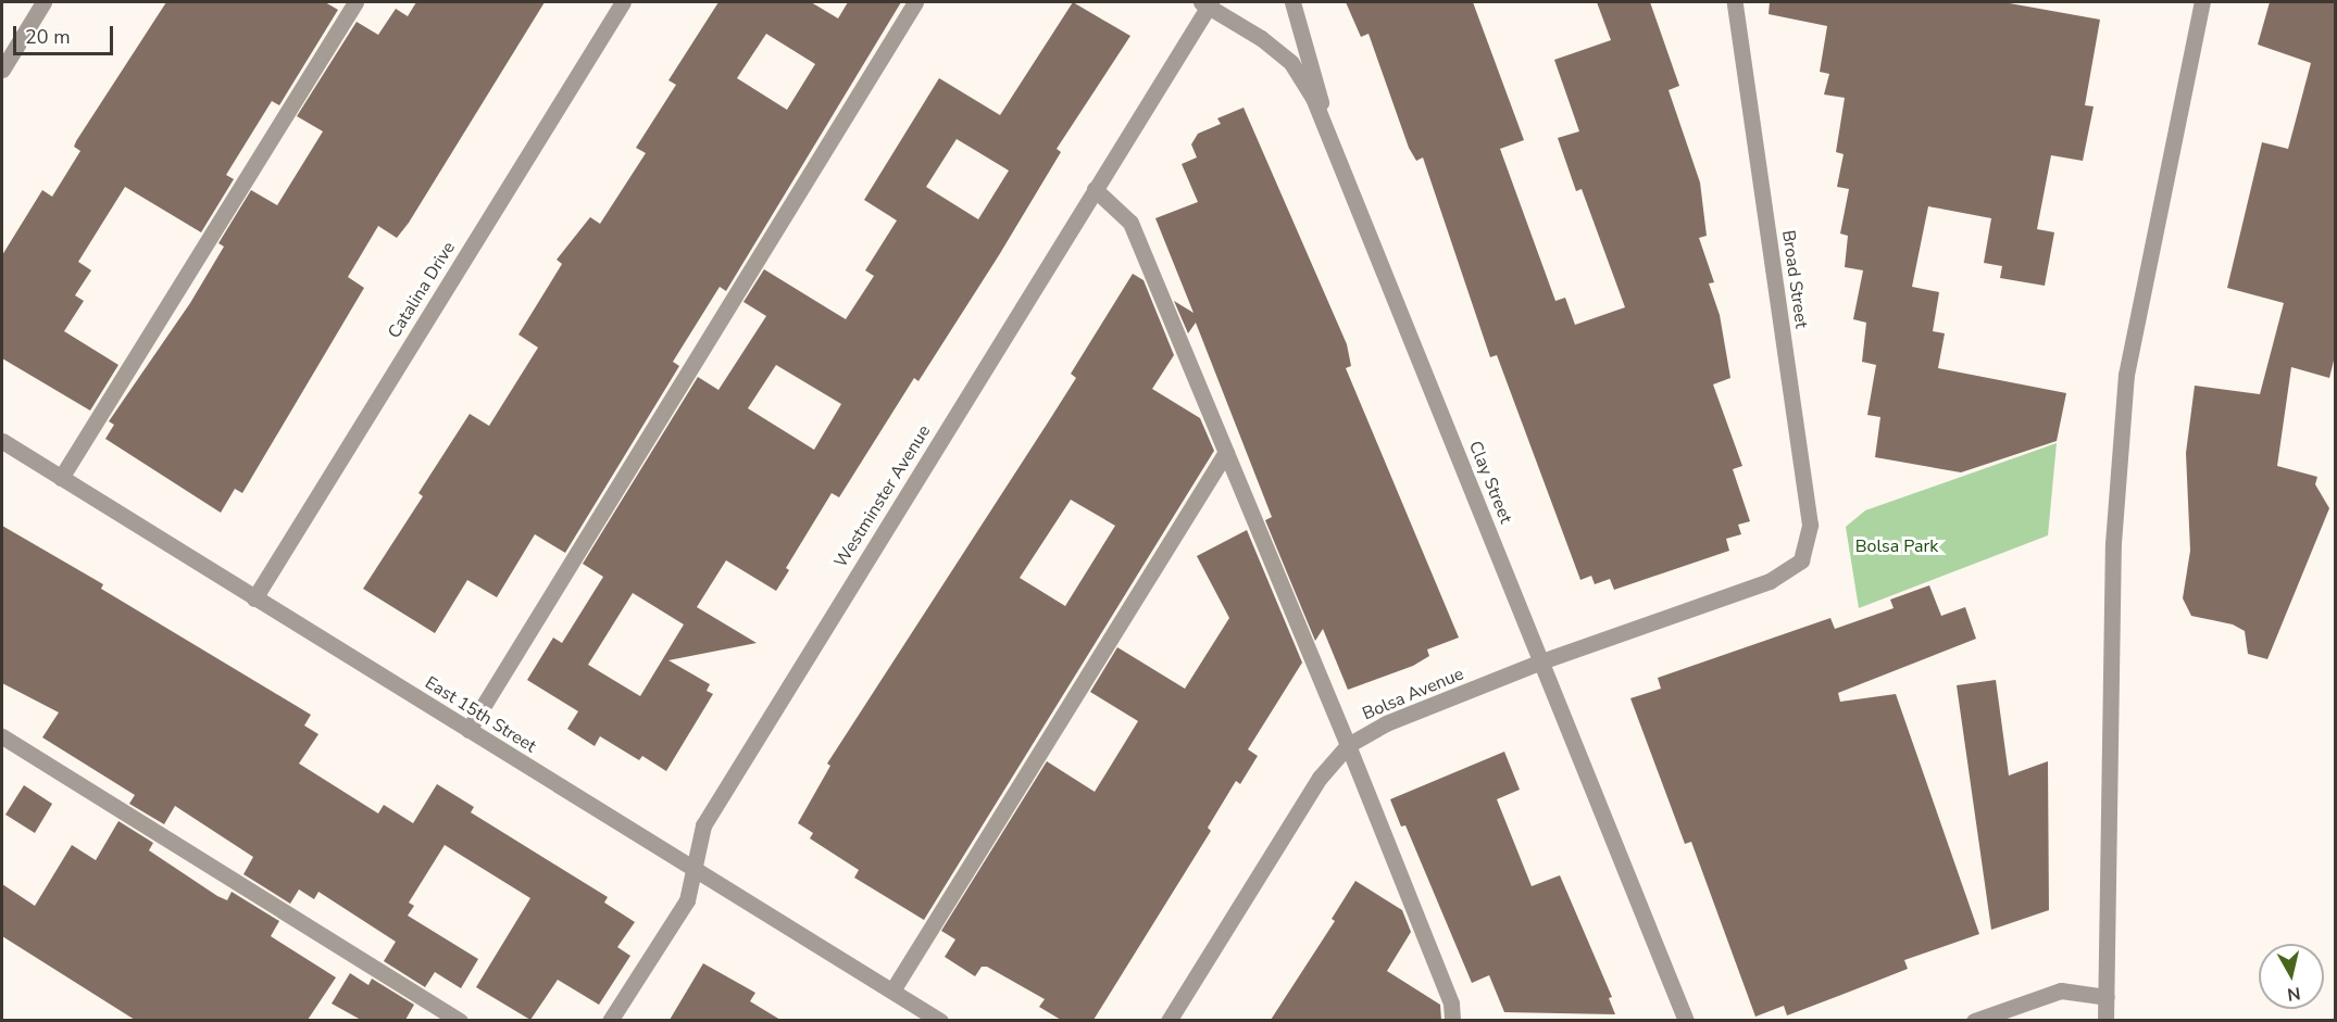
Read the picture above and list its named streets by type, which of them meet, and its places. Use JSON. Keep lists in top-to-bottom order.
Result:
{
  "streets": {
    "street": [
      "Broad Street",
      "Catalina Drive",
      "Clay Street",
      "Westminster Avenue",
      "Bolsa Avenue",
      "East 15th Street"
    ]
  },
  "crossings": [
    ["Broad Street", "Bolsa Avenue"],
    ["Catalina Drive", "East 15th Street"],
    ["Clay Street", "Westminster Avenue"],
    ["Clay Street", "Bolsa Avenue"],
    ["Westminster Avenue", "East 15th Street"]
  ],
  "parks": ["Bolsa Park"],
  "scale_bar": "20 m",
  "north": "bottom"
}
